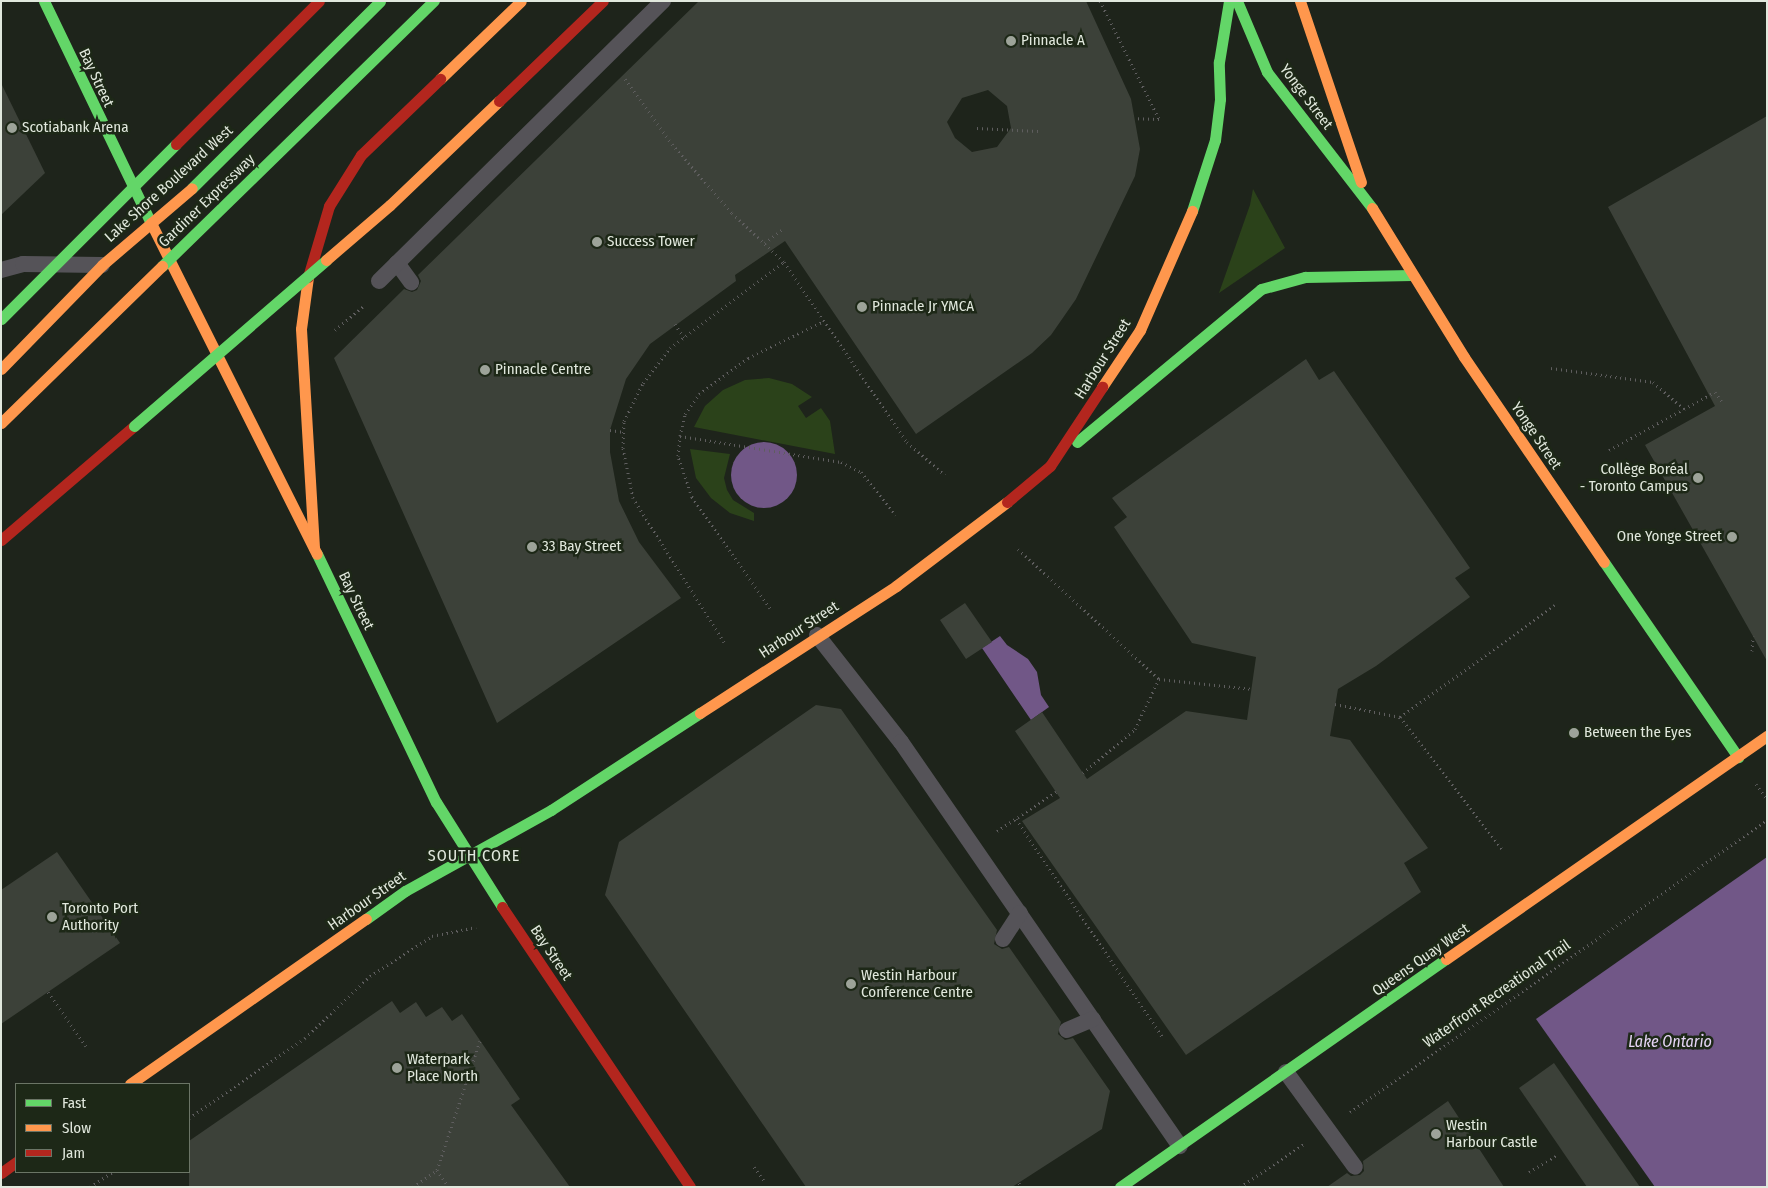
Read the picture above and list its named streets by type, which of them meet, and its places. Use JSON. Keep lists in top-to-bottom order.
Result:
{
  "streets": {
    "main road": [
      "Bay Street",
      "Yonge Street",
      "Lake Shore Boulevard West",
      "Gardiner Expressway",
      "Harbour Street",
      "Queens Quay West"
    ],
    "path": ["Waterfront Recreational Trail"]
  },
  "crossings": [
    ["Bay Street", "Lake Shore Boulevard West"],
    ["Bay Street", "Harbour Street"],
    ["Yonge Street", "Queens Quay West"]
  ],
  "districts": ["SOUTH CORE"],
  "water": ["Lake Ontario"],
  "places": [
    "Pinnacle A",
    "Scotiabank Arena",
    "Success Tower",
    "Pinnacle Jr YMCA",
    "Pinnacle Centre",
    "Collège Boréal - Toronto Campus",
    "One Yonge Street",
    "33 Bay Street",
    "Between the Eyes",
    "Toronto Port Authority",
    "Westin Harbour Conference Centre",
    "Waterpark Place North",
    "Westin Harbour Castle"
  ],
  "legend": ["Fast", "Slow", "Jam"]
}
